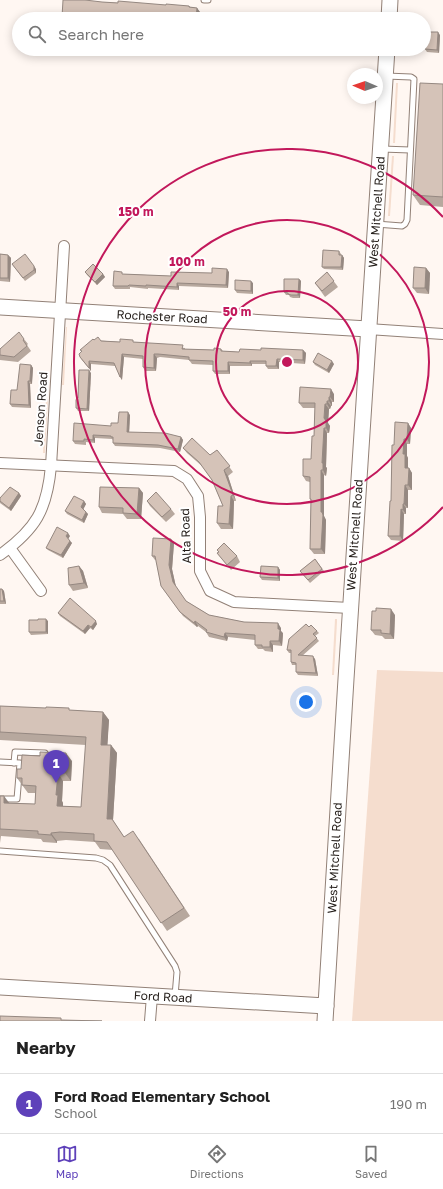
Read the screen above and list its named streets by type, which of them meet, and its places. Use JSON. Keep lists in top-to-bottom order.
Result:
{
  "streets": {
    "main road": ["West Mitchell Road", "Rochester Road", "Ford Road"],
    "street": ["Jenson Road", "Alta Road"]
  },
  "crossings": [
    ["West Mitchell Road", "Rochester Road"],
    ["West Mitchell Road", "Alta Road"],
    ["West Mitchell Road", "Ford Road"],
    ["Rochester Road", "Jenson Road"],
    ["Jenson Road", "Alta Road"]
  ],
  "north": "left",
  "page": {
    "search": "Search here",
    "pins": "1",
    "heading": "Nearby",
    "list": [
      {
        "mark": "1",
        "name": "Ford Road Elementary School",
        "note": "School",
        "value": "190 m"
      }
    ],
    "nav": ["Map", "Directions", "Saved"]
  },
  "rings": ["150 m", "100 m", "50 m"]
}
